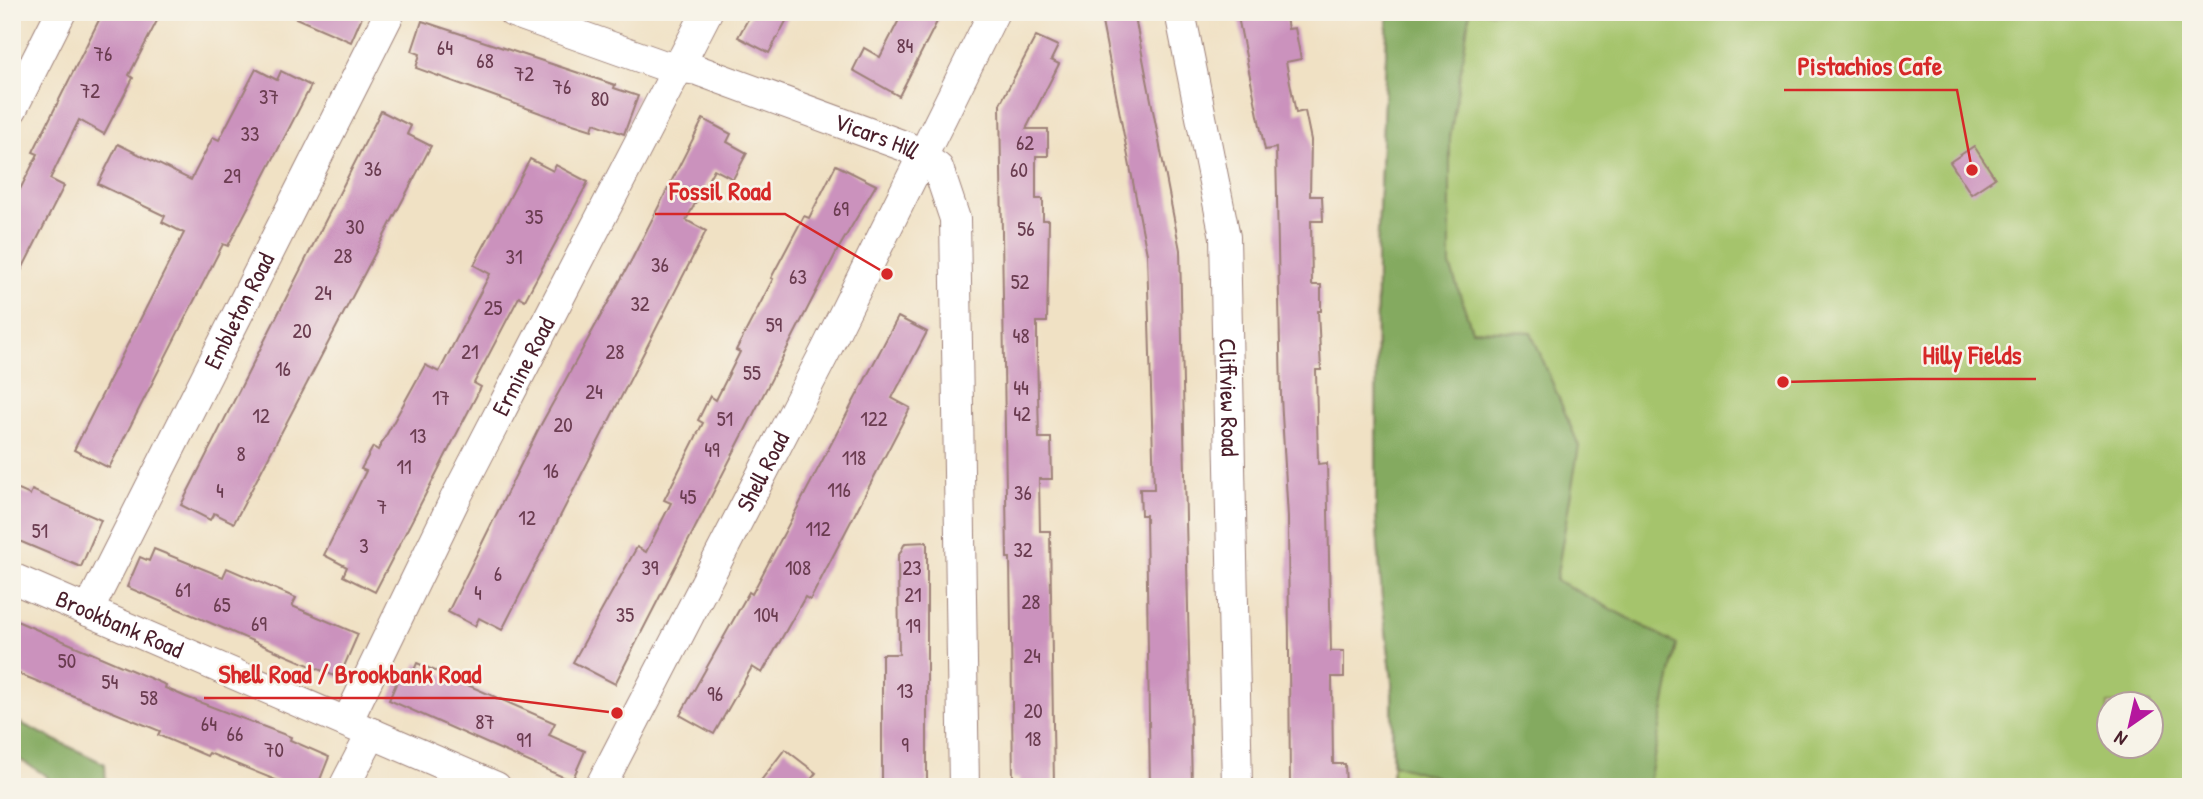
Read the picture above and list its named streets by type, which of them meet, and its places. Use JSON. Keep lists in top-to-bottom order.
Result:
{
  "streets": {
    "street": [
      "Vicars Hill",
      "Embleton Road",
      "Ermine Road",
      "Cliffview Road",
      "Shell Road",
      "Brookbank Road"
    ]
  },
  "crossings": [
    ["Vicars Hill", "Ermine Road"],
    ["Vicars Hill", "Shell Road"],
    ["Embleton Road", "Brookbank Road"],
    ["Ermine Road", "Brookbank Road"]
  ],
  "places": [
    "Pistachios Cafe",
    "Fossil Road",
    "Hilly Fields",
    "Shell Road / Brookbank Road"
  ],
  "house_numbers": [
    "84",
    "64",
    "76",
    "68",
    "72",
    "76",
    "72",
    "37",
    "80",
    "33",
    "62",
    "36",
    "60",
    "29",
    "69",
    "35",
    "30",
    "56",
    "28",
    "31",
    "36",
    "63",
    "52",
    "24",
    "32",
    "25",
    "59",
    "20",
    "48",
    "21",
    "28",
    "16",
    "55",
    "44",
    "24",
    "17",
    "42",
    "12",
    "51",
    "122",
    "20",
    "13",
    "49",
    "8",
    "118",
    "11",
    "16",
    "116",
    "4",
    "36",
    "45",
    "7",
    "12",
    "112",
    "51",
    "3",
    "32",
    "39",
    "108",
    "23",
    "6",
    "61",
    "4",
    "21",
    "28",
    "65",
    "35",
    "104",
    "69",
    "19",
    "24",
    "50",
    "54",
    "13",
    "96",
    "58",
    "20",
    "87",
    "64",
    "66",
    "18",
    "91",
    "9",
    "70"
  ],
  "north": "bottom left"
}
